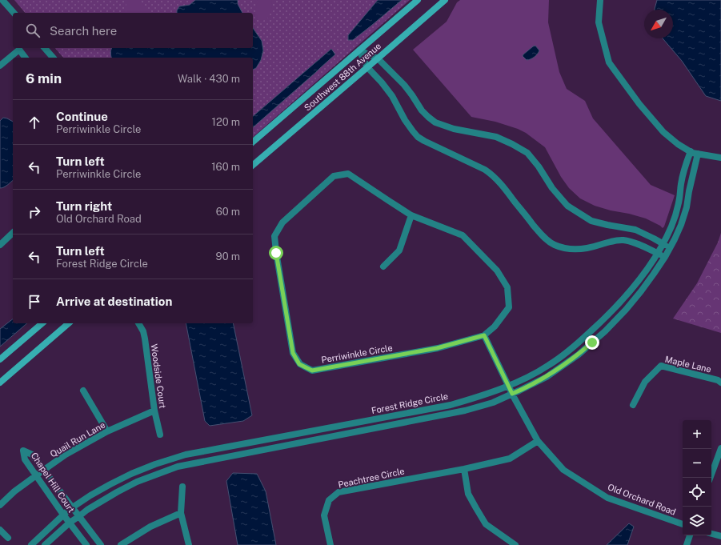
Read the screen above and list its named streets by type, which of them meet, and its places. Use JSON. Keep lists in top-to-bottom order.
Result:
{
  "streets": {
    "main road": ["Southwest 88th Avenue"],
    "street": [
      "Perriwinkle Circle",
      "Maple Lane",
      "Woodside Court",
      "Forest Ridge Circle",
      "Quail Run Lane",
      "Peachtree Circle",
      "Chapel Hill Court",
      "Old Orchard Road"
    ]
  },
  "crossings": [
    ["Perriwinkle Circle", "Old Orchard Road"],
    ["Woodside Court", "Quail Run Lane"],
    ["Forest Ridge Circle", "Chapel Hill Court"],
    ["Forest Ridge Circle", "Old Orchard Road"],
    ["Quail Run Lane", "Chapel Hill Court"],
    ["Peachtree Circle", "Old Orchard Road"]
  ],
  "north": "bottom left",
  "page": {
    "search": "Search here",
    "heading": ["6 min", "Walk · 430 m"],
    "list": [
      ["Continue", "Perriwinkle Circle", "120 m"],
      ["Turn left", "Perriwinkle Circle", "160 m"],
      ["Turn right", "Old Orchard Road", "60 m"],
      ["Turn left", "Forest Ridge Circle", "90 m"],
      "Arrive at destination"
    ],
    "map_buttons": ["+", "−"]
  }
}
